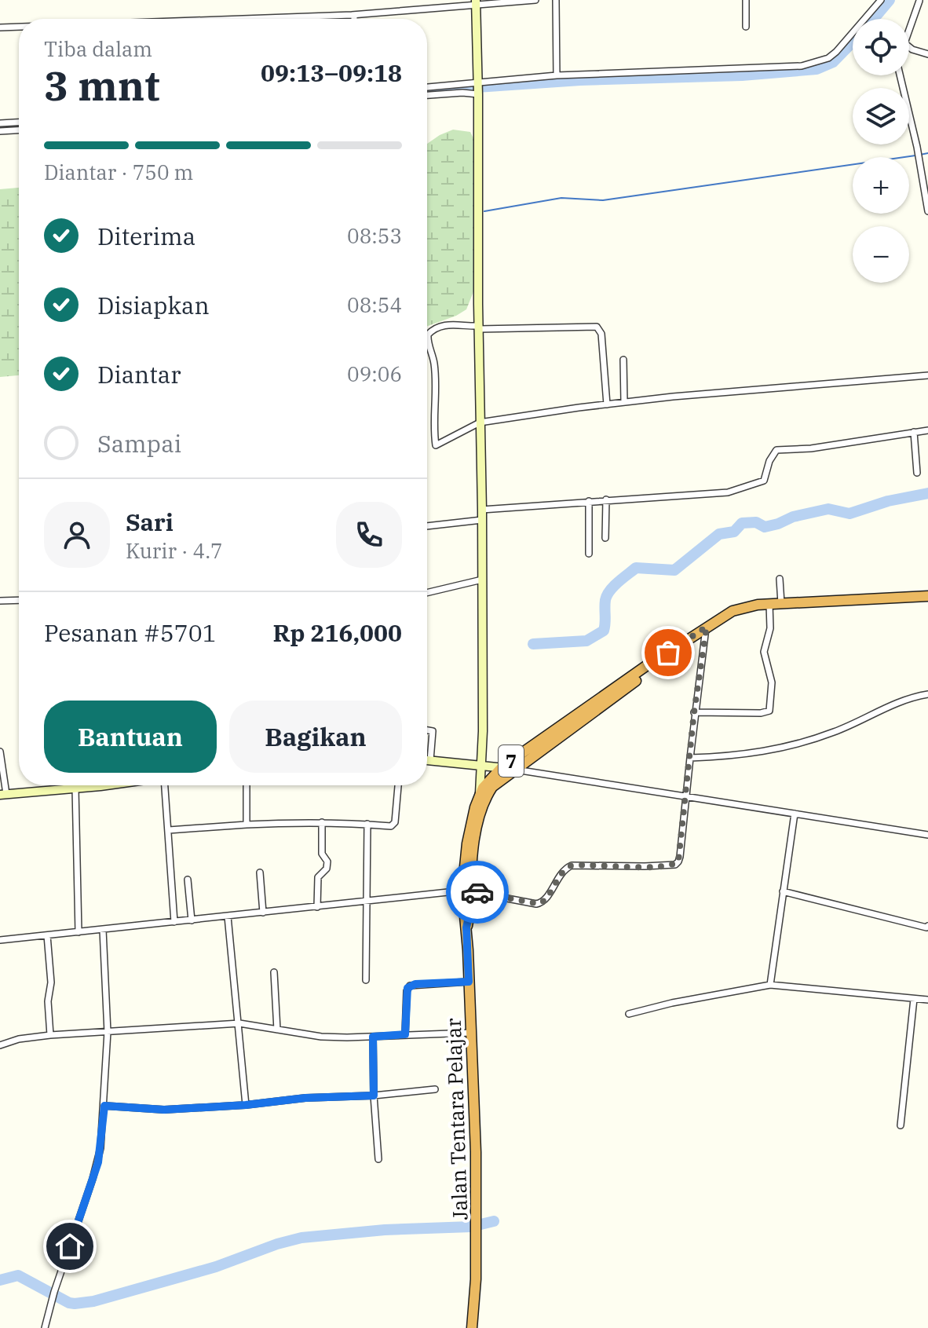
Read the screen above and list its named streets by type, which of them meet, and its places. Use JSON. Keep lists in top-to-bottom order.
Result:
{
  "streets": {
    "highway": ["7", "Jalan Tentara Pelajar"]
  },
  "page": {
    "map_buttons": ["+", "−"],
    "heading": ["3 mnt", "Tiba dalam", "09:13–09:18"],
    "panel": [
      "Sari",
      "Kurir · 4.7",
      "Pesanan #5701",
      "Rp 216,000"
    ],
    "bar": "Diantar · 750 m",
    "list": [
      ["Diterima", "08:53"],
      ["Disiapkan", "08:54"],
      ["Diantar", "09:06"],
      "Sampai"
    ],
    "buttons": ["Bantuan", "Bagikan"]
  }
}
